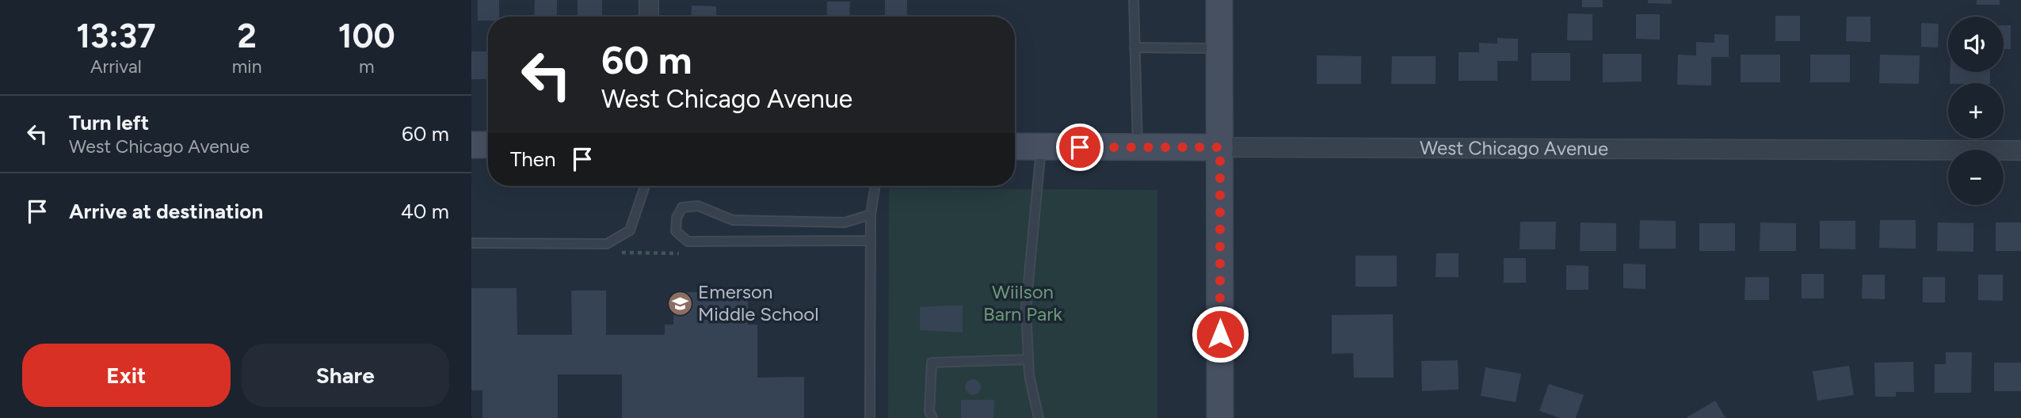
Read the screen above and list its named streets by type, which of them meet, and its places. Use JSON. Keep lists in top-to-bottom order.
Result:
{
  "streets": {
    "main road": ["West Chicago Avenue"]
  },
  "parks": ["Wiilson Barn Park"],
  "places": {
    "school or university": ["Emerson Middle School"]
  },
  "page": {
    "eta": [
      "13:37",
      "Arrival",
      "2",
      "min",
      "100",
      "m"
    ],
    "map_buttons": ["+", "−"],
    "turn": ["60 m", "West Chicago Avenue"],
    "list": [
      {
        "name": "Turn left",
        "note": "West Chicago Avenue",
        "value": "60 m"
      },
      {
        "name": "Arrive at destination",
        "value": "40 m"
      }
    ],
    "then": "Then",
    "buttons": ["Exit", "Share"]
  }
}
